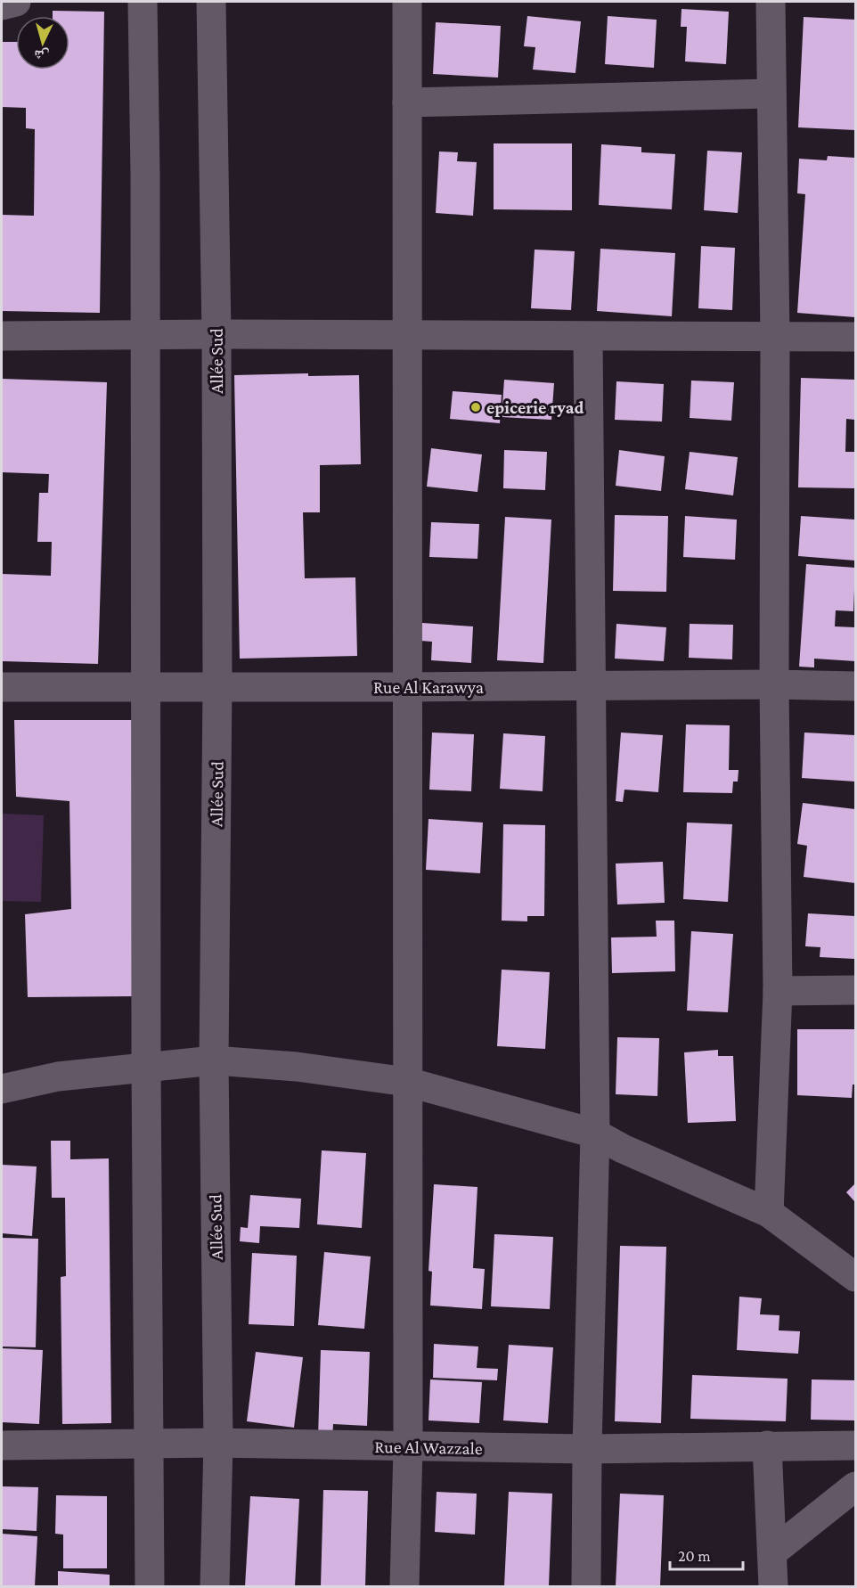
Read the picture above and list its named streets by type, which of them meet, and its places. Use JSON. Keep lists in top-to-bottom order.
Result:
{
  "streets": {
    "street": ["Allée Sud", "Rue Al Karawya", "Rue Al Wazzale"]
  },
  "crossings": [
    ["Allée Sud", "Rue Al Karawya"],
    ["Allée Sud", "Rue Al Wazzale"]
  ],
  "places": ["epicerie ryad"],
  "scale_bar": "20 m",
  "north": "bottom"
}
